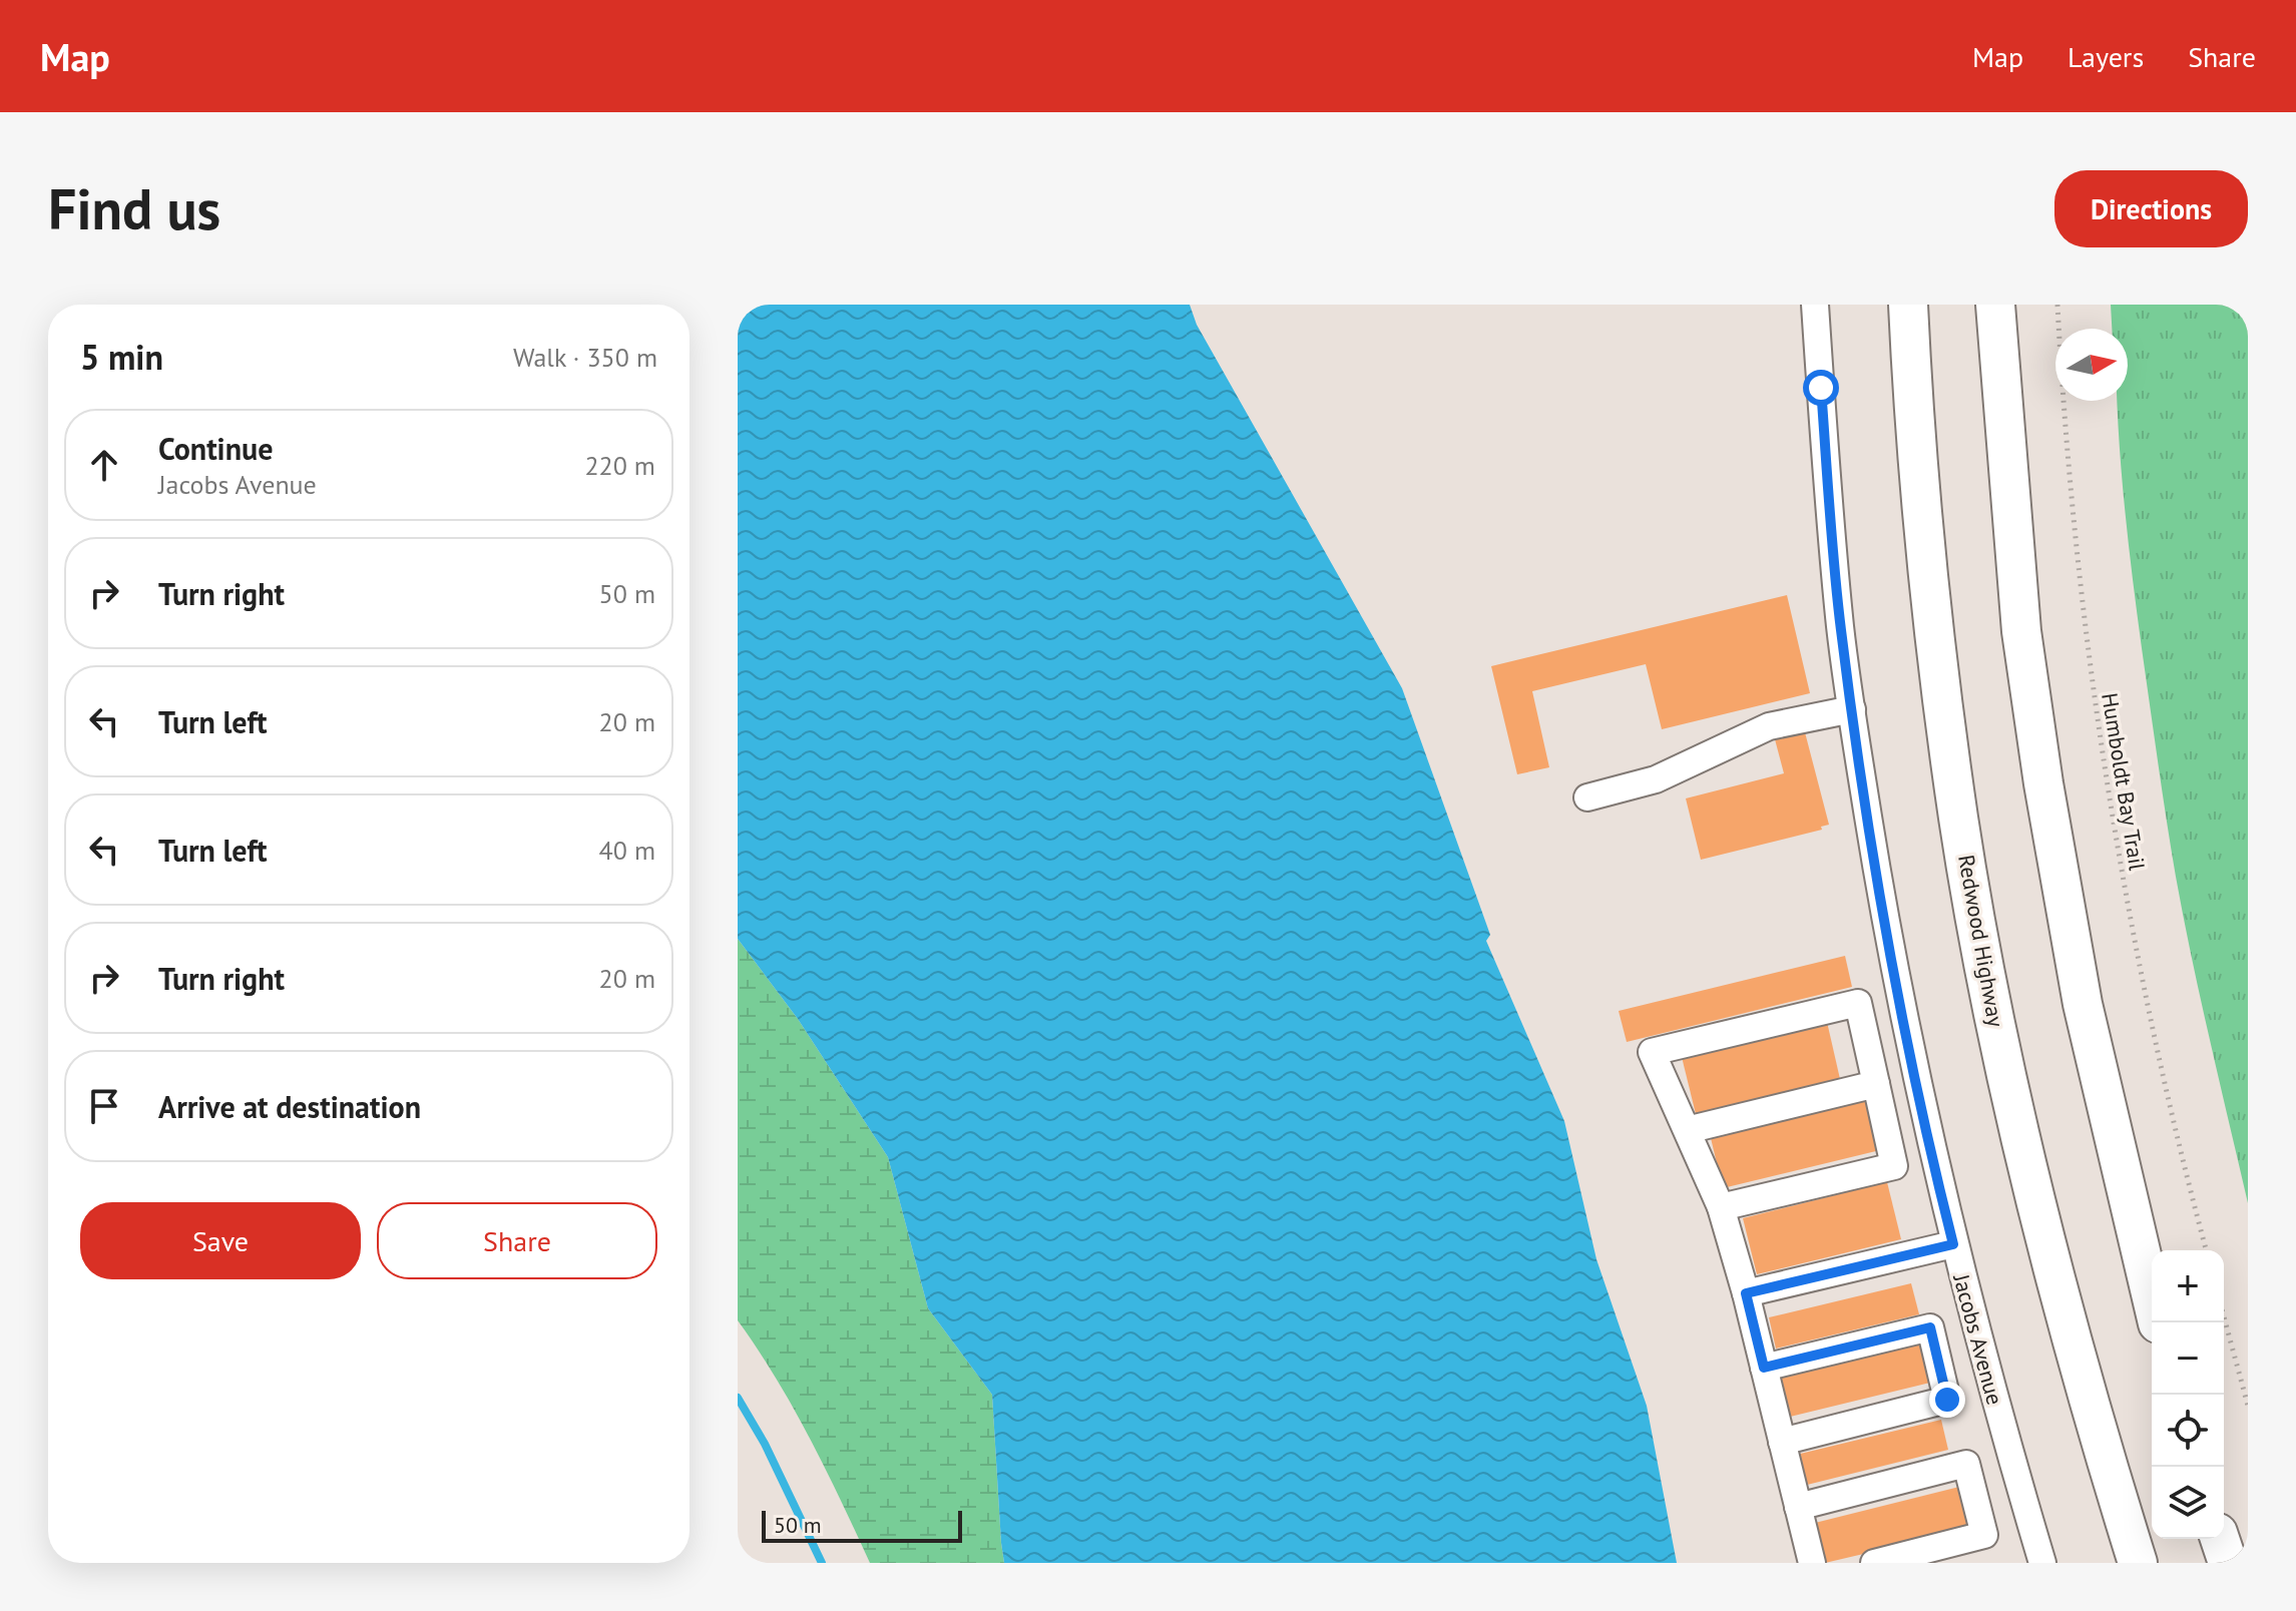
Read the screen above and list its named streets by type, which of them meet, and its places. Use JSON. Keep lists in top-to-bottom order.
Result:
{
  "streets": {
    "highway": ["Redwood Highway"],
    "street": ["Jacobs Avenue"],
    "path": ["Humboldt Bay Trail"]
  },
  "scale_bar": "50 m",
  "north": "right",
  "page": {
    "header": "Map",
    "nav": ["Map", "Layers", "Share"],
    "buttons": [
      "Directions",
      ["Save", "Share"]
    ],
    "title": "Find us",
    "heading": ["5 min", "Walk · 350 m"],
    "list": [
      ["Continue", "Jacobs Avenue", "220 m"],
      ["Turn right", "50 m"],
      ["Turn left", "20 m"],
      ["Turn left", "40 m"],
      ["Turn right", "20 m"],
      "Arrive at destination"
    ],
    "map_buttons": ["+", "−"],
    "scale": "50 m"
  }
}
